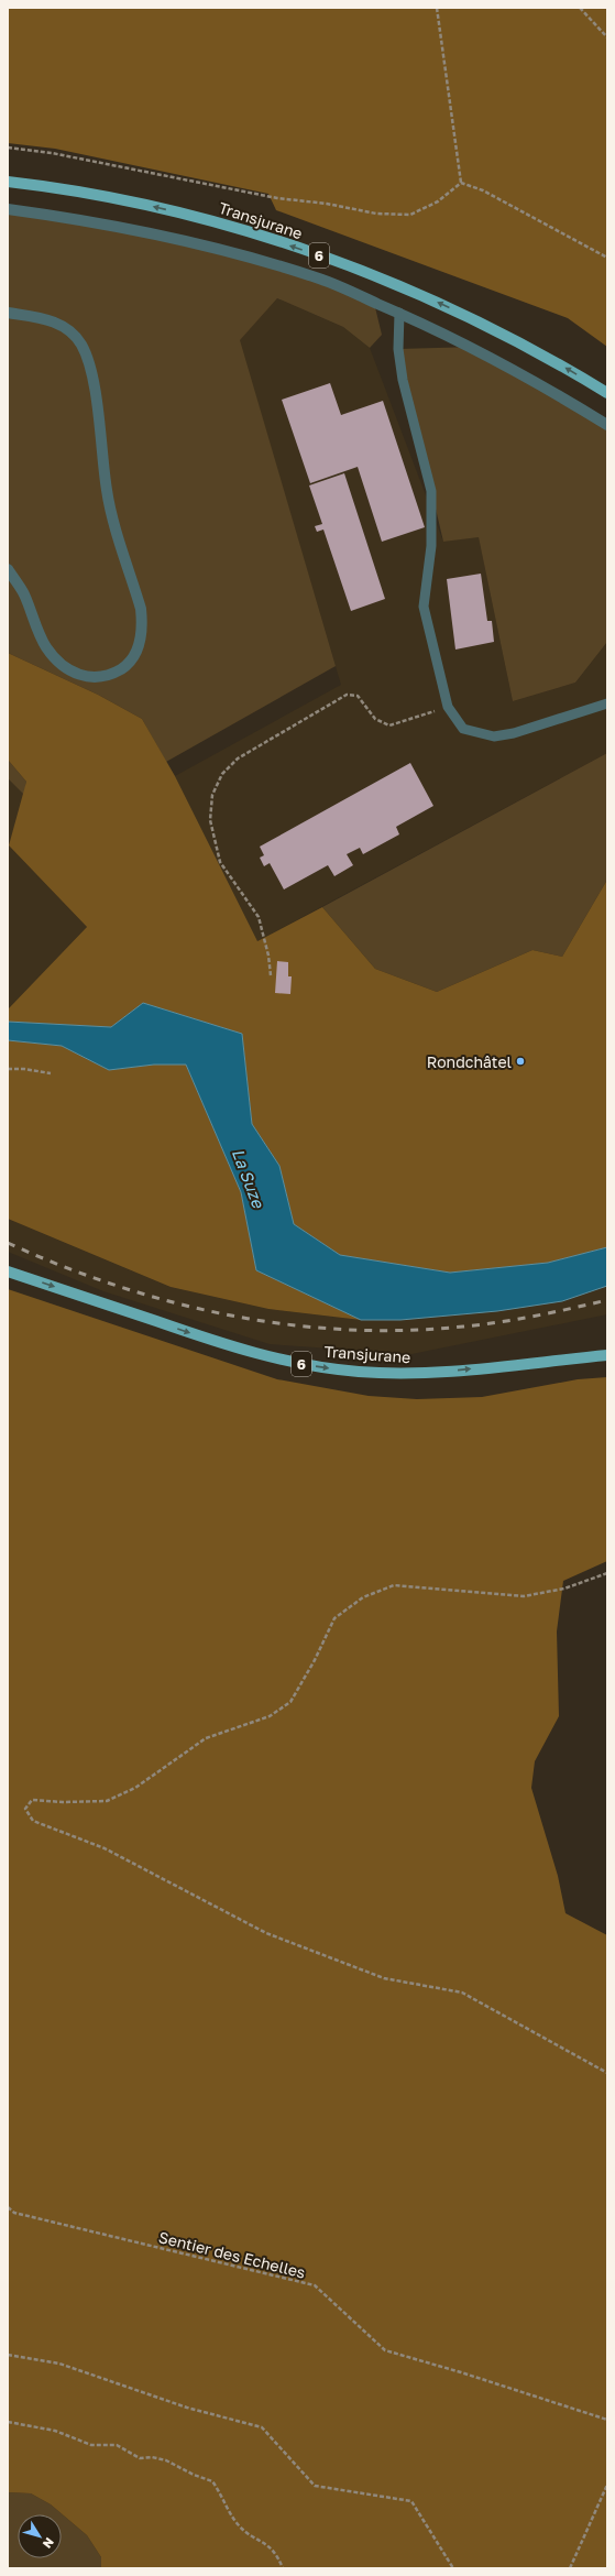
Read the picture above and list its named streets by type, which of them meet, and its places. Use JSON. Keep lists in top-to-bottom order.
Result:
{
  "streets": {
    "main road": ["Transjurane", "6"],
    "path": ["Sentier des Echelles"]
  },
  "water": ["La Suze"],
  "places": ["Rondchâtel"],
  "north": "bottom right"
}
